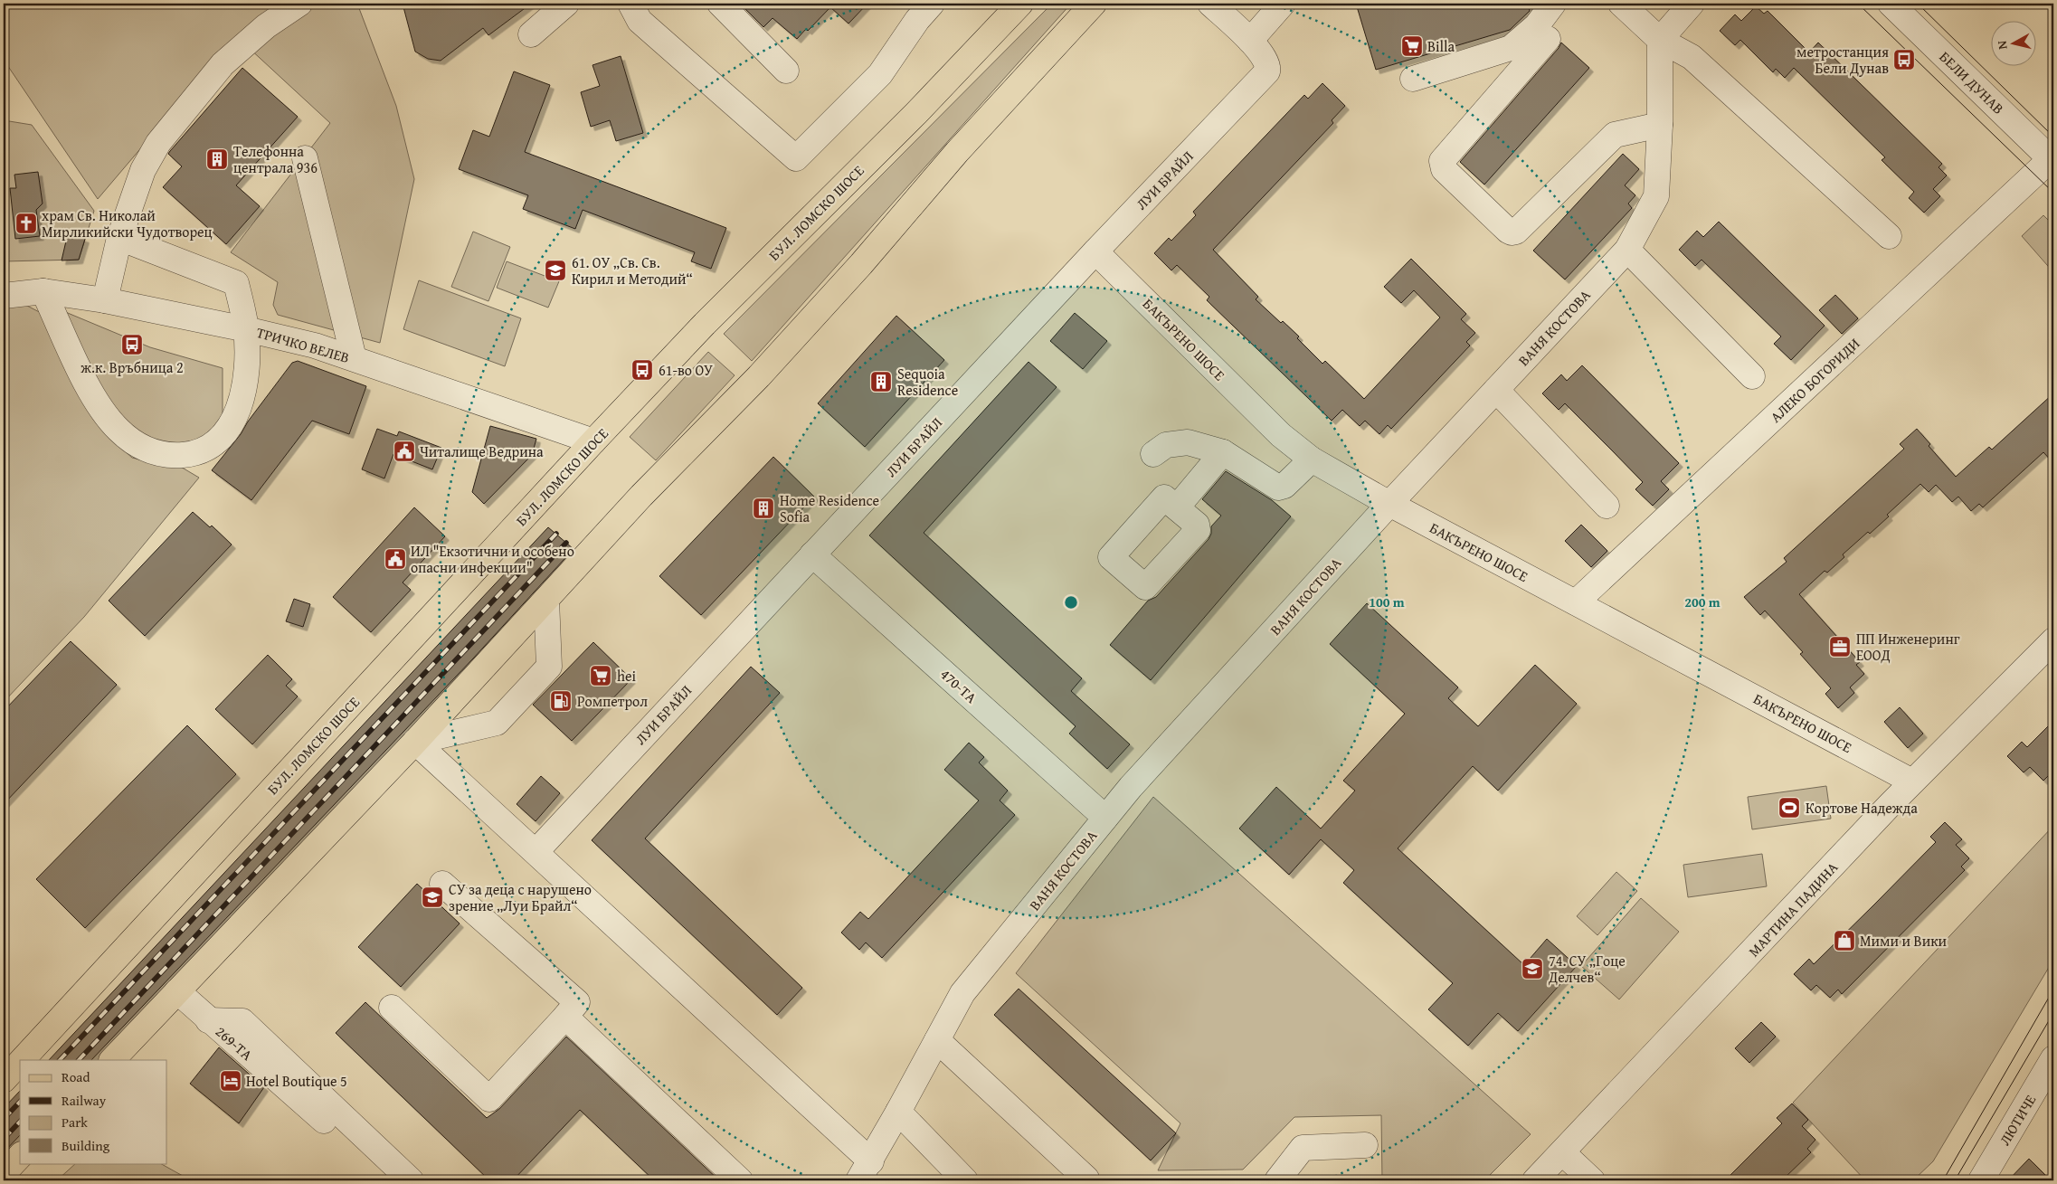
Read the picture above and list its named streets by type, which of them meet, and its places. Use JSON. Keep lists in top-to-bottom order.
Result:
{
  "streets": {
    "main road": ["БУЛ. ЛОМСКО ШОСЕ"],
    "street": [
      "БЕЛИ ДУНАВ",
      "ЛУИ БРАЙЛ",
      "ВАНЯ КОСТОВА",
      "БАКЪРЕНО ШОСЕ",
      "ТРИЧКО ВЕЛЕВ",
      "АЛЕКО БОГОРИДИ",
      "470-ТА",
      "МАРТИНА ПАДИНА",
      "269-ТА",
      "ЛЮТИЧЕ"
    ]
  },
  "crossings": [
    ["БЕЛИ ДУНАВ", "АЛЕКО БОГОРИДИ"],
    ["ЛУИ БРАЙЛ", "БАКЪРЕНО ШОСЕ"],
    ["ЛУИ БРАЙЛ", "470-ТА"],
    ["БУЛ. ЛОМСКО ШОСЕ", "ТРИЧКО ВЕЛЕВ"],
    ["ВАНЯ КОСТОВА", "БАКЪРЕНО ШОСЕ"],
    ["ВАНЯ КОСТОВА", "470-ТА"],
    ["БАКЪРЕНО ШОСЕ", "АЛЕКО БОГОРИДИ"],
    ["БАКЪРЕНО ШОСЕ", "МАРТИНА ПАДИНА"]
  ],
  "places": {
    "supermarket": ["Billa", "hei"],
    "bus stop": ["метростанция Бели Дунав", "ж.к. Връбница 2", "61-во ОУ"],
    "building": ["Телефонна централа 936", "Sequoia Residence", "Home Residence Sofia"],
    "church": ["храм Св. Николай Мирликийски Чудотворец"],
    "school or university": ["61. ОУ „Св. Св. Кирил и Методий“", "СУ за деца с нарушено зрение „Луи Брайл“", "74. СУ „Гоце Делчев“"],
    "public building": ["Читалище Ведрина", "ИЛ \"Екзотични и особено опасни инфекции\""],
    "office": ["ПП Инженеринг ЕООД"],
    "fuel station": ["Ромпетрол"],
    "sports": ["Кортове Надежда"],
    "shop": ["Мими и Вики"],
    "hotel": ["Hotel Boutique 5"]
  },
  "legend": [
    "Road",
    "Railway",
    "Park",
    "Building"
  ],
  "north": "left",
  "rings": ["100 m", "200 m"]
}
